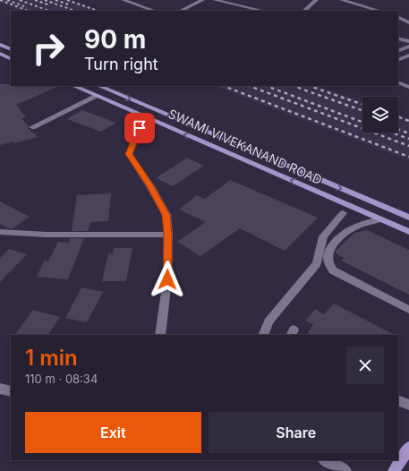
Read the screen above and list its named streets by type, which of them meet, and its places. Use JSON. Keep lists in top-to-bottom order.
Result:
{
  "streets": {
    "main road": ["SWAMI VIVEKANAND ROAD"]
  },
  "page": {
    "turn": ["90 m", "Turn right"],
    "heading": ["1 min", "110 m · 08:34"],
    "buttons": ["Exit", "Share"]
  }
}
